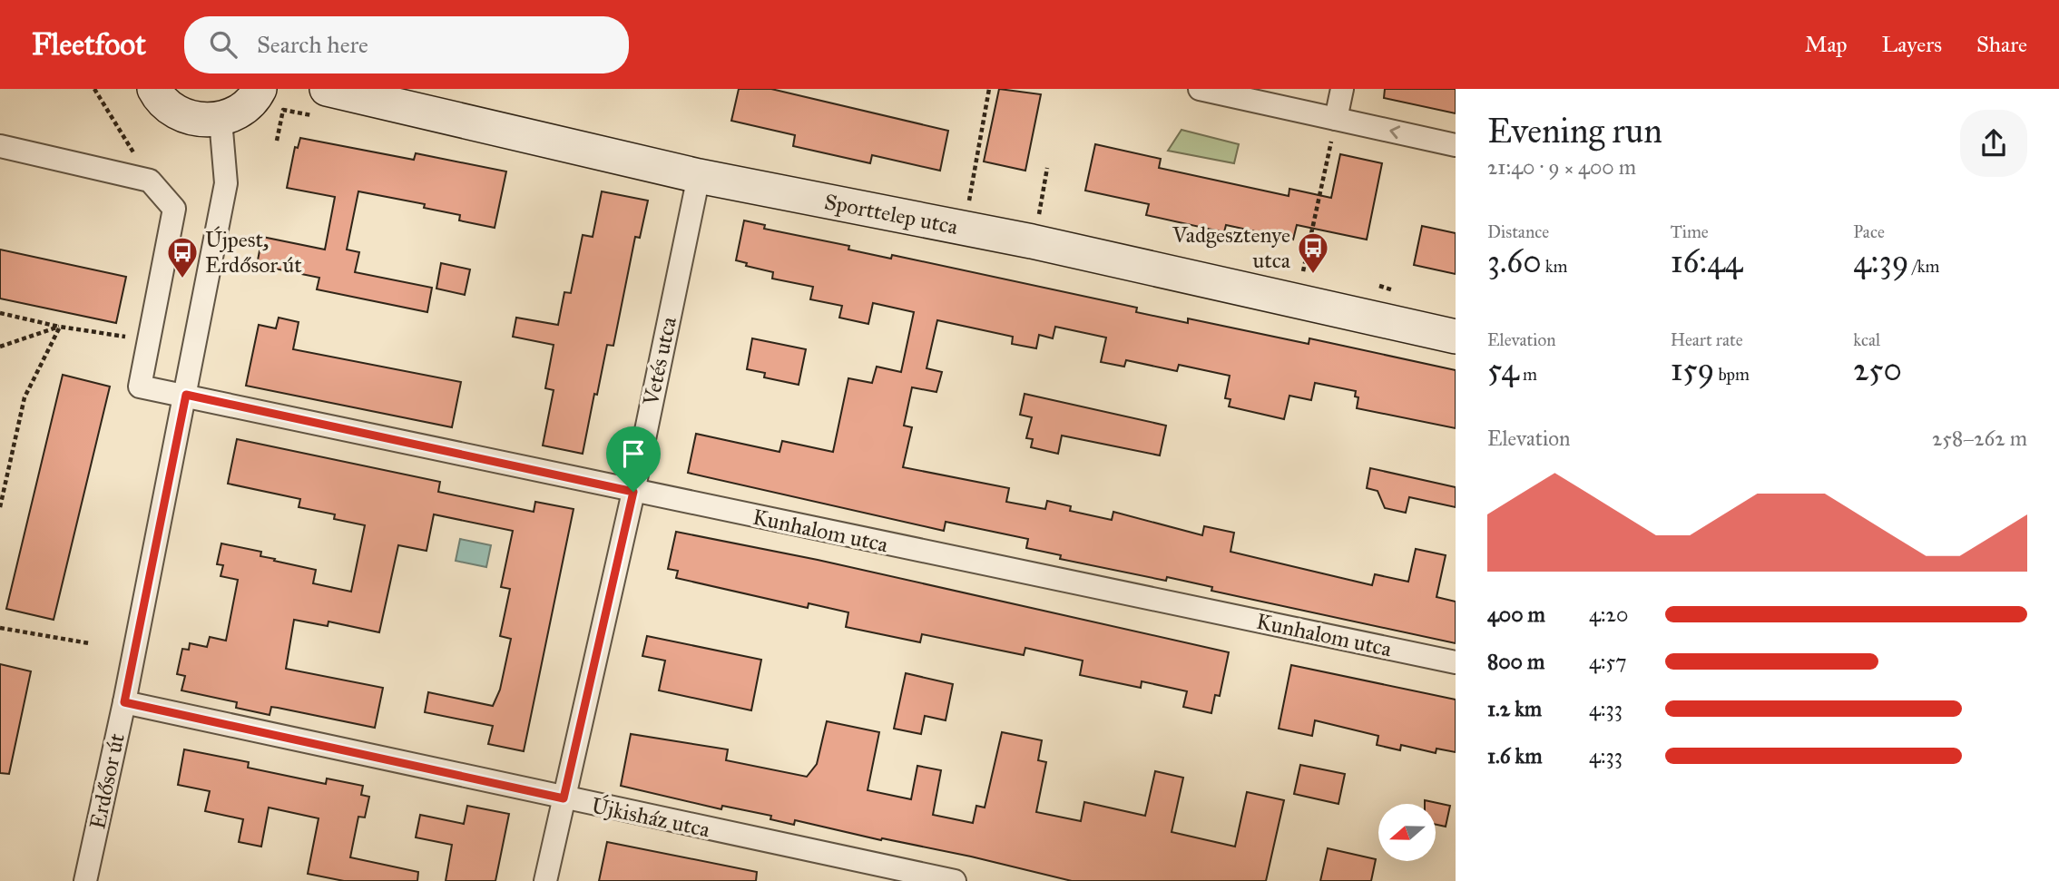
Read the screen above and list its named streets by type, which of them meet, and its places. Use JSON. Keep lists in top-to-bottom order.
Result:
{
  "streets": {
    "street": [
      "Sporttelep utca",
      "Vetés utca",
      "Kunhalom utca",
      "Erdősor út",
      "Újkisház utca"
    ]
  },
  "crossings": [
    ["Sporttelep utca", "Vetés utca"],
    ["Vetés utca", "Kunhalom utca"],
    ["Vetés utca", "Újkisház utca"],
    ["Kunhalom utca", "Erdősor út"],
    ["Erdősor út", "Újkisház utca"]
  ],
  "places": {
    "bus stop": ["Vadgesztenye utca", "Újpest, Erdősor út"]
  },
  "north": "left",
  "page": {
    "header": "Fleetfoot",
    "search": "Search here",
    "nav": ["Map", "Layers", "Share"],
    "heading": ["Evening run", "21:40 · 9 × 400 m"],
    "stats": [
      ["Distance", "3.60 km"],
      ["Time", "16:44"],
      ["Pace", "4:39 /km"],
      ["Elevation", "54 m"],
      ["Heart rate", "159 bpm"],
      ["kcal", "250"]
    ],
    "chart": ["Elevation", "258–262 m"],
    "list": [
      {
        "name": "400 m",
        "note": "4:20"
      },
      {
        "name": "800 m",
        "note": "4:57"
      },
      {
        "name": "1.2 km",
        "note": "4:33"
      },
      {
        "name": "1.6 km",
        "note": "4:33"
      }
    ]
  }
}
